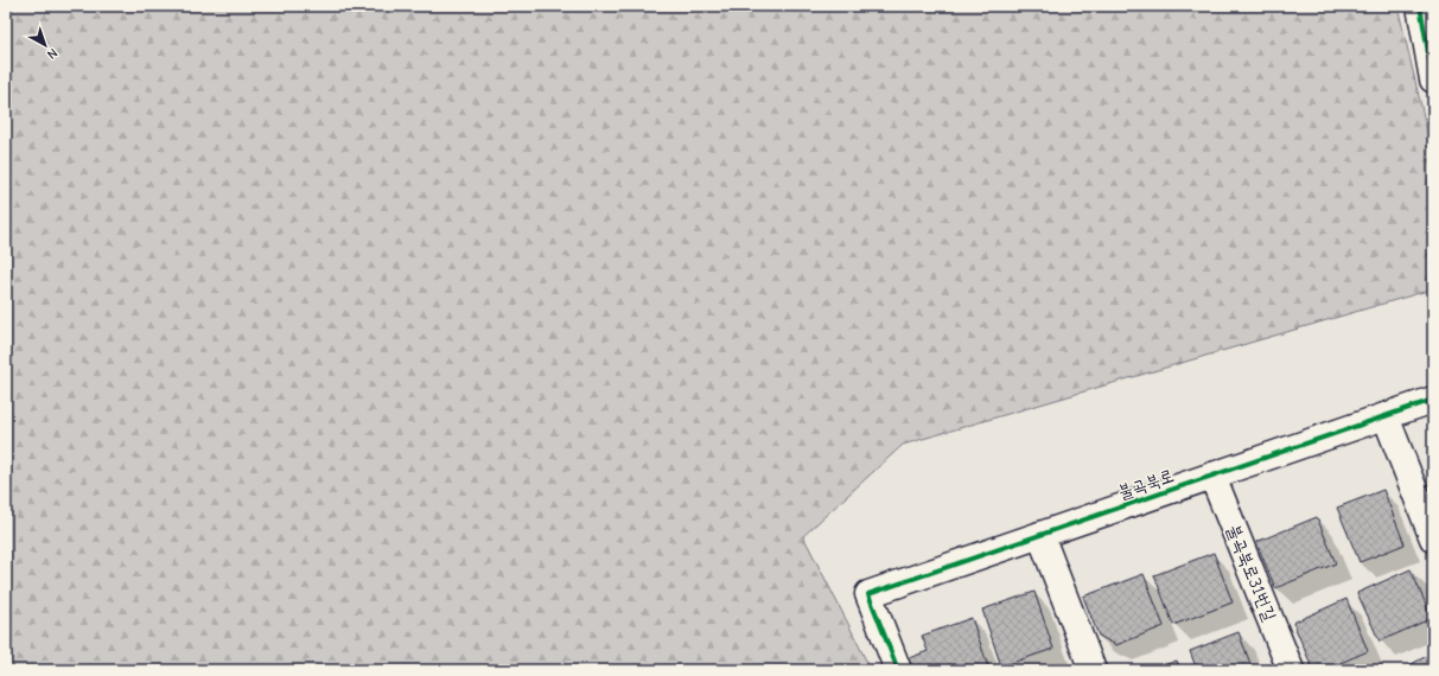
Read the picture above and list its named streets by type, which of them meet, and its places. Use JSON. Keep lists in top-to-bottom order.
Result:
{
  "streets": {
    "street": ["불곡북로", "불곡북로31번길"]
  },
  "crossings": [
    ["불곡북로", "불곡북로31번길"]
  ],
  "north": "bottom right"
}
